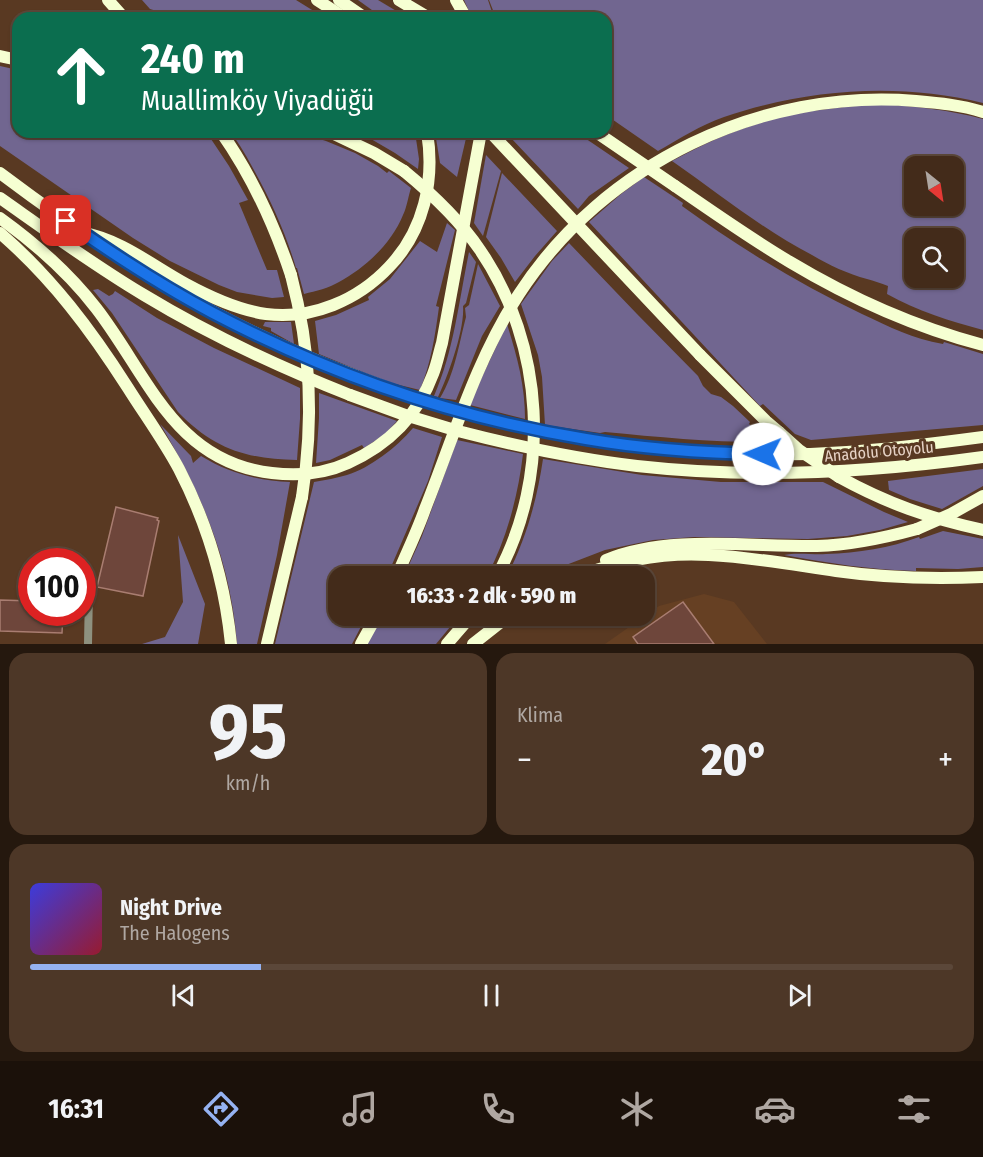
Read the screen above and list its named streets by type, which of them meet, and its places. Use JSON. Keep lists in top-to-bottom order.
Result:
{
  "streets": {
    "highway": ["Anadolu Otoyolu"]
  },
  "north": "bottom right",
  "page": {
    "turn": ["240 m", "Muallimköy Viyadüğü"],
    "limit": "100",
    "trip": "16:33 · 2 dk · 590 m",
    "tile": [
      ["95", "km/h"],
      "Klima"
    ],
    "heat": ["−", "20°", "+"],
    "song": ["Night Drive", "The Halogens"],
    "tabs": "16:31"
  }
}
